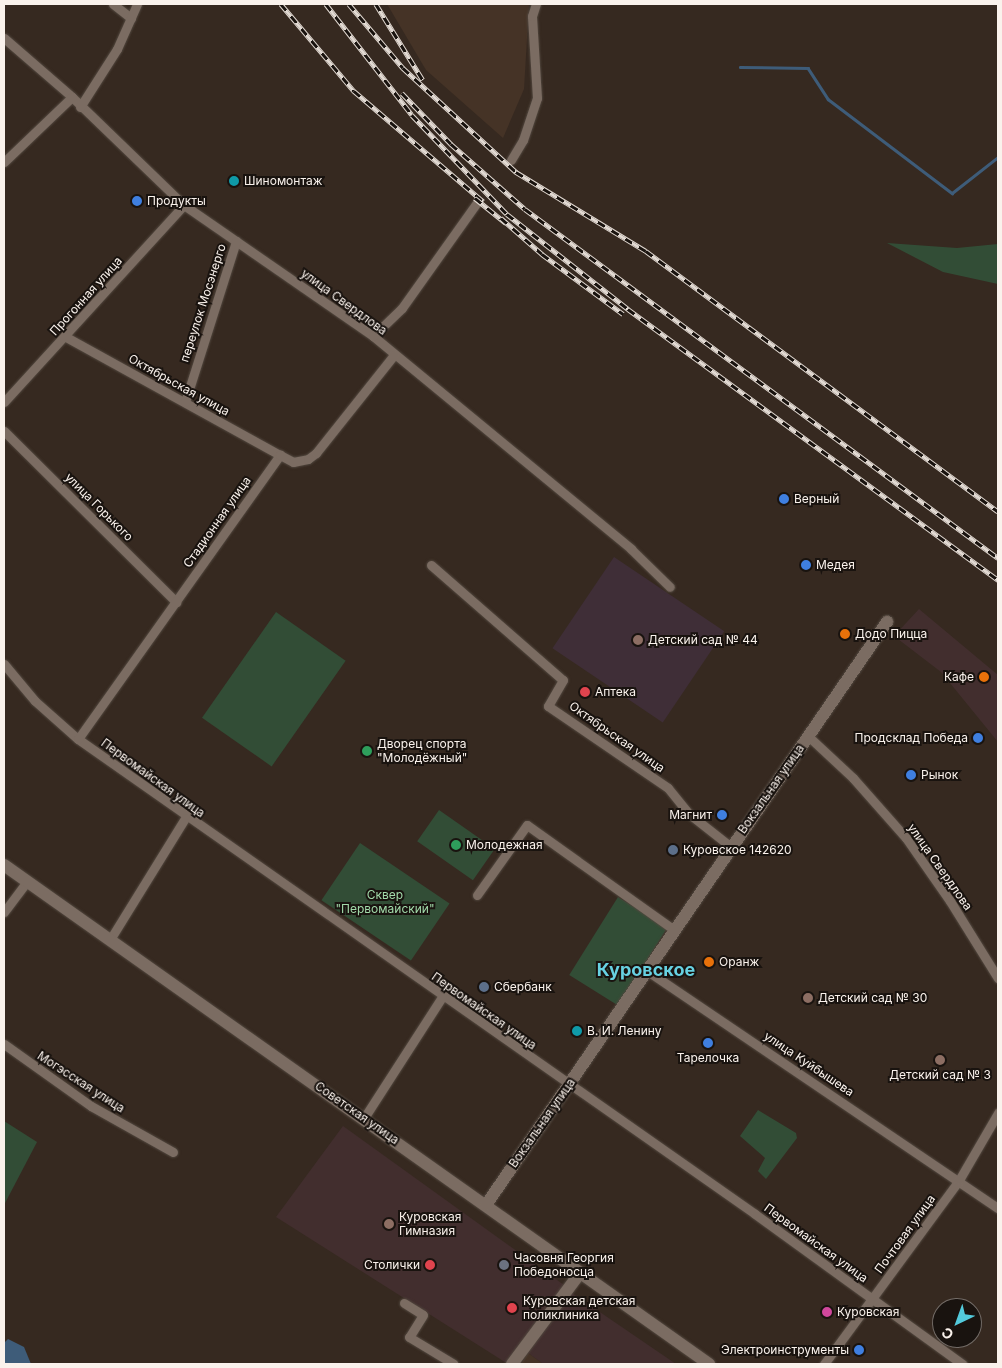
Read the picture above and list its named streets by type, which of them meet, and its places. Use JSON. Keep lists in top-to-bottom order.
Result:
{
  "streets": {
    "street": [
      "Прогонная улица",
      "улица Свердлова",
      "переулок Мосэнерго",
      "Октябрьская улица",
      "улица Горького",
      "Стадионная улица",
      "Первомайская улица",
      "Вокзальная улица",
      "улица Куйбышева",
      "Могэсская улица",
      "Советская улица",
      "Почтовая улица"
    ]
  },
  "crossings": [
    ["Прогонная улица", "улица Свердлова"],
    ["Прогонная улица", "Октябрьская улица"],
    ["улица Свердлова", "переулок Мосэнерго"],
    ["улица Свердлова", "Вокзальная улица"],
    ["переулок Мосэнерго", "Октябрьская улица"],
    ["Октябрьская улица", "Стадионная улица"],
    ["Октябрьская улица", "Вокзальная улица"],
    ["улица Горького", "Стадионная улица"],
    ["Стадионная улица", "Первомайская улица"],
    ["Первомайская улица", "Вокзальная улица"],
    ["Первомайская улица", "Почтовая улица"],
    ["Вокзальная улица", "улица Куйбышева"],
    ["Вокзальная улица", "Советская улица"],
    ["улица Куйбышева", "Почтовая улица"]
  ],
  "districts": ["Куровское"],
  "parks": ["Сквер \"Первомайский\""],
  "places": [
    "Шиномонтаж",
    "Продукты",
    "Верный",
    "Медея",
    "Додо Пицца",
    "Детский сад № 44",
    "Кафе",
    "Аптека",
    "Продсклад Победа",
    "Дворец спорта \"Молодёжный\"",
    "Рынок",
    "Магнит",
    "Молодежная",
    "Куровское 142620",
    "Оранж",
    "Сбербанк",
    "Детский сад № 30",
    "В. И. Ленину",
    "Тарелочка",
    "Детский сад № 3",
    "Куровская Гимназия",
    "Столички",
    "Часовня Георгия Победоносца",
    "Куровская детская поликлиника",
    "Куровская",
    "Электроинструменты"
  ],
  "north": "bottom left"
}
